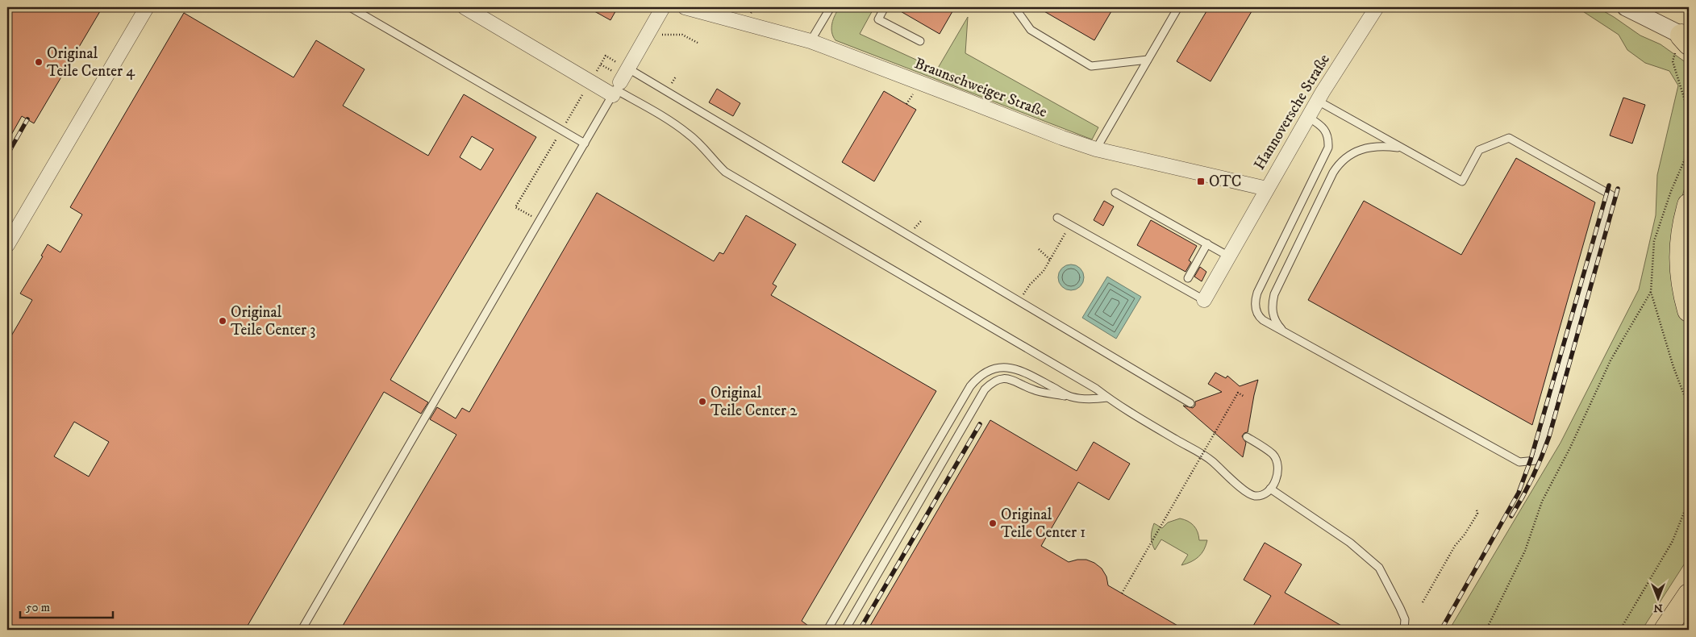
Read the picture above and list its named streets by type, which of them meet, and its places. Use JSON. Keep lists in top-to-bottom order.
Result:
{
  "streets": {
    "street": ["Braunschweiger Straße", "Hannoversche Straße"]
  },
  "crossings": [
    ["Braunschweiger Straße", "Hannoversche Straße"]
  ],
  "places": {
    "other": [
      "Original Teile Center 4",
      "Original Teile Center 3",
      "Original Teile Center 2",
      "Original Teile Center 1"
    ],
    "transit": ["OTC"]
  },
  "scale_bar": "50 m",
  "north": "bottom"
}
